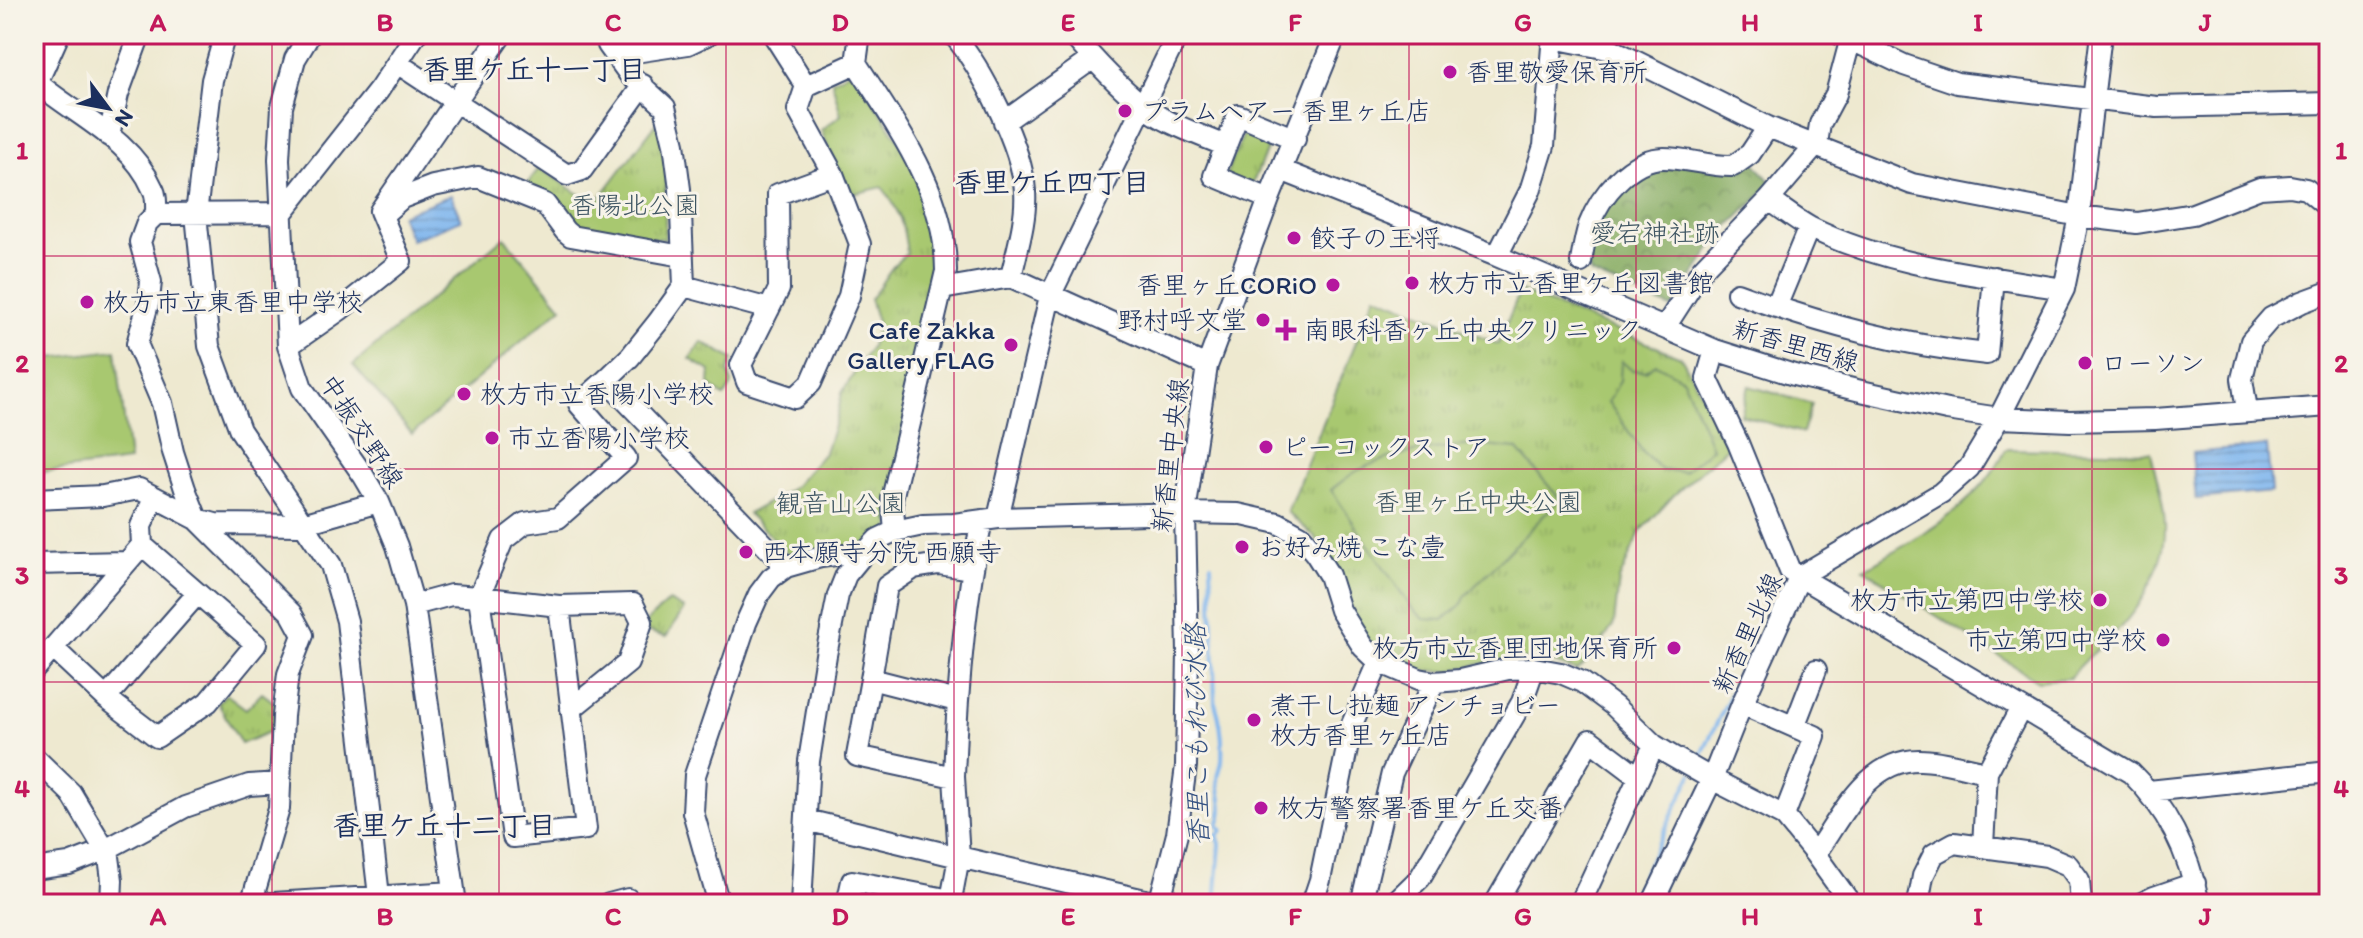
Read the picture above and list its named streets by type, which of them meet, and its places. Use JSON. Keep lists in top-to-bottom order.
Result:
{
  "streets": {
    "street": [
      "新香里西線",
      "中振交野線",
      "新香里中央線",
      "新香里北線"
    ]
  },
  "crossings": [
    ["新香里西線", "新香里中央線"],
    ["新香里西線", "新香里北線"]
  ],
  "districts": ["香里ケ丘十一丁目", "香里ケ丘四丁目", "香里ケ丘十二丁目"],
  "water": ["香里こもれび水路"],
  "parks": [
    "香陽北公園",
    "愛宕神社跡",
    "香里ヶ丘中央公園",
    "観音山公園"
  ],
  "places": {
    "other": [
      "香里敬愛保育所",
      "プラムヘアー 香里ヶ丘店",
      "餃子の王将",
      "枚方市立香里ケ丘図書館",
      "香里ヶ丘CORiO",
      "枚方市立東香里中学校",
      "野村呼文堂",
      "Cafe Zakka Gallery FLAG",
      "ローソン",
      "枚方市立香陽小学校",
      "市立香陽小学校",
      "ピーコックストア",
      "お好み焼 こな壹",
      "西本願寺分院 西願寺",
      "枚方市立第四中学校",
      "市立第四中学校",
      "枚方市立香里団地保育所",
      "煮干し拉麺 アンチョビー 枚方香里ヶ丘店",
      "枚方警察署香里ケ丘交番"
    ],
    "health": ["南眼科香ヶ丘中央クリニック"]
  },
  "north": "bottom right",
  "grid": {
    "columns": [
      "A",
      "B",
      "C",
      "D",
      "E",
      "F",
      "G",
      "H",
      "I",
      "J"
    ],
    "rows": [
      "1",
      "2",
      "3",
      "4"
    ]
  }
}
